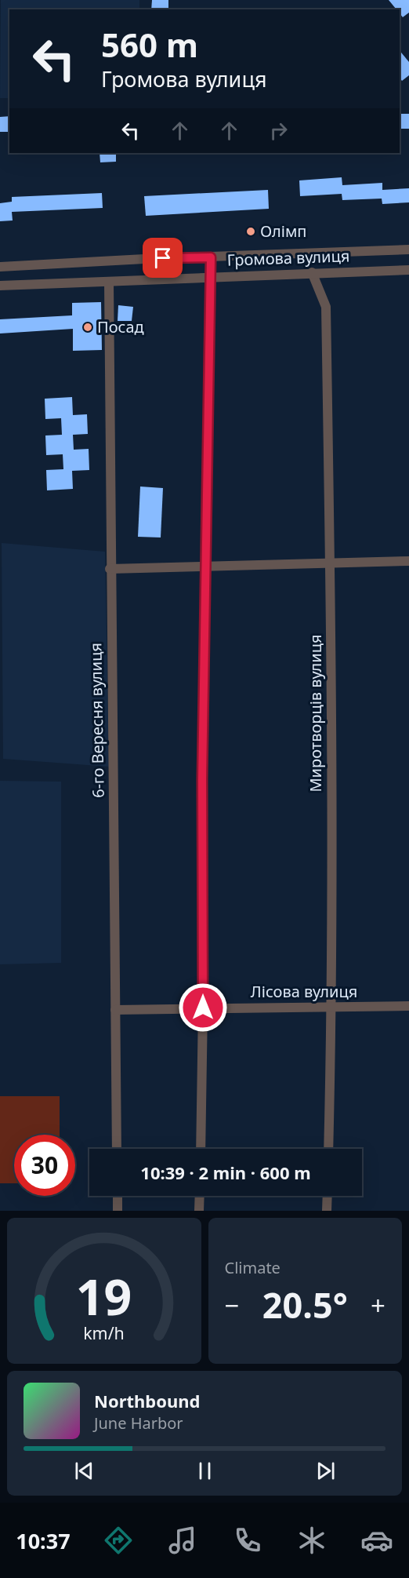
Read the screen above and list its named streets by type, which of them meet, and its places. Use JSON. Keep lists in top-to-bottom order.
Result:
{
  "streets": {
    "street": [
      "Громова вулиця",
      "Миротворців вулиця",
      "6-го Вересня вулиця",
      "Лісова вулиця"
    ]
  },
  "crossings": [
    ["Громова вулиця", "Миротворців вулиця"],
    ["Громова вулиця", "6-го Вересня вулиця"],
    ["Миротворців вулиця", "Лісова вулиця"],
    ["6-го Вересня вулиця", "Лісова вулиця"]
  ],
  "places": ["Олімп", "Посад"],
  "page": {
    "turn": ["560 m", "Громова вулиця"],
    "limit": "30",
    "trip": "10:39 · 2 min · 600 m",
    "tile": "Climate",
    "heat": ["−", "20.5°", "+"],
    "song": ["Northbound", "June Harbor"],
    "tabs": "10:37",
    "gauge": ["19", "km/h"]
  }
}
